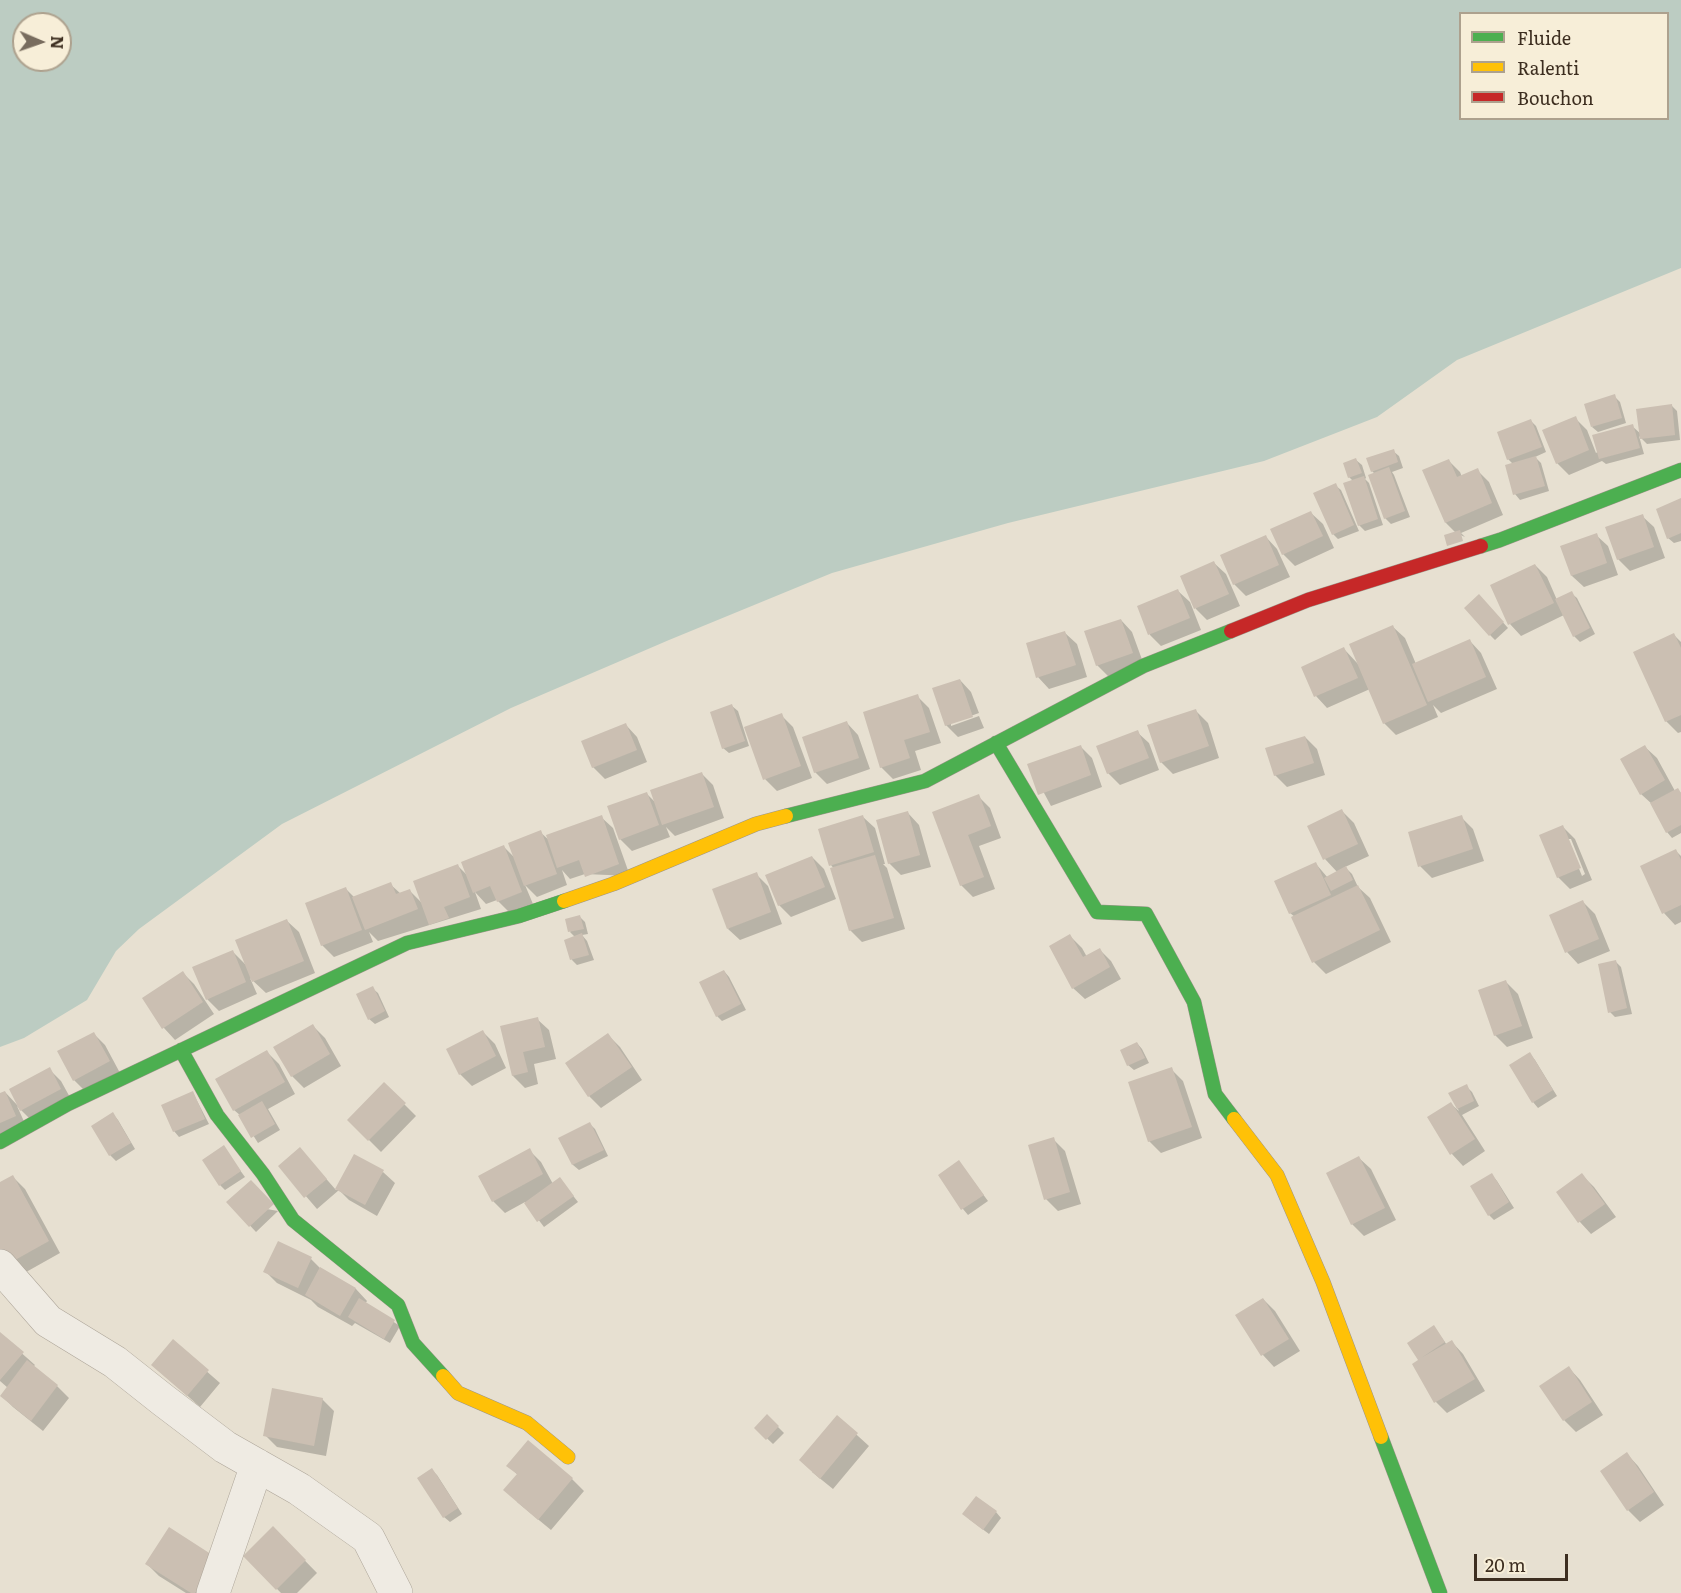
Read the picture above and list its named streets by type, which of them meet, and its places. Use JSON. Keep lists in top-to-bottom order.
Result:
{
  "legend": ["Fluide", "Ralenti", "Bouchon"],
  "scale_bar": "20 m",
  "north": "right"
}
